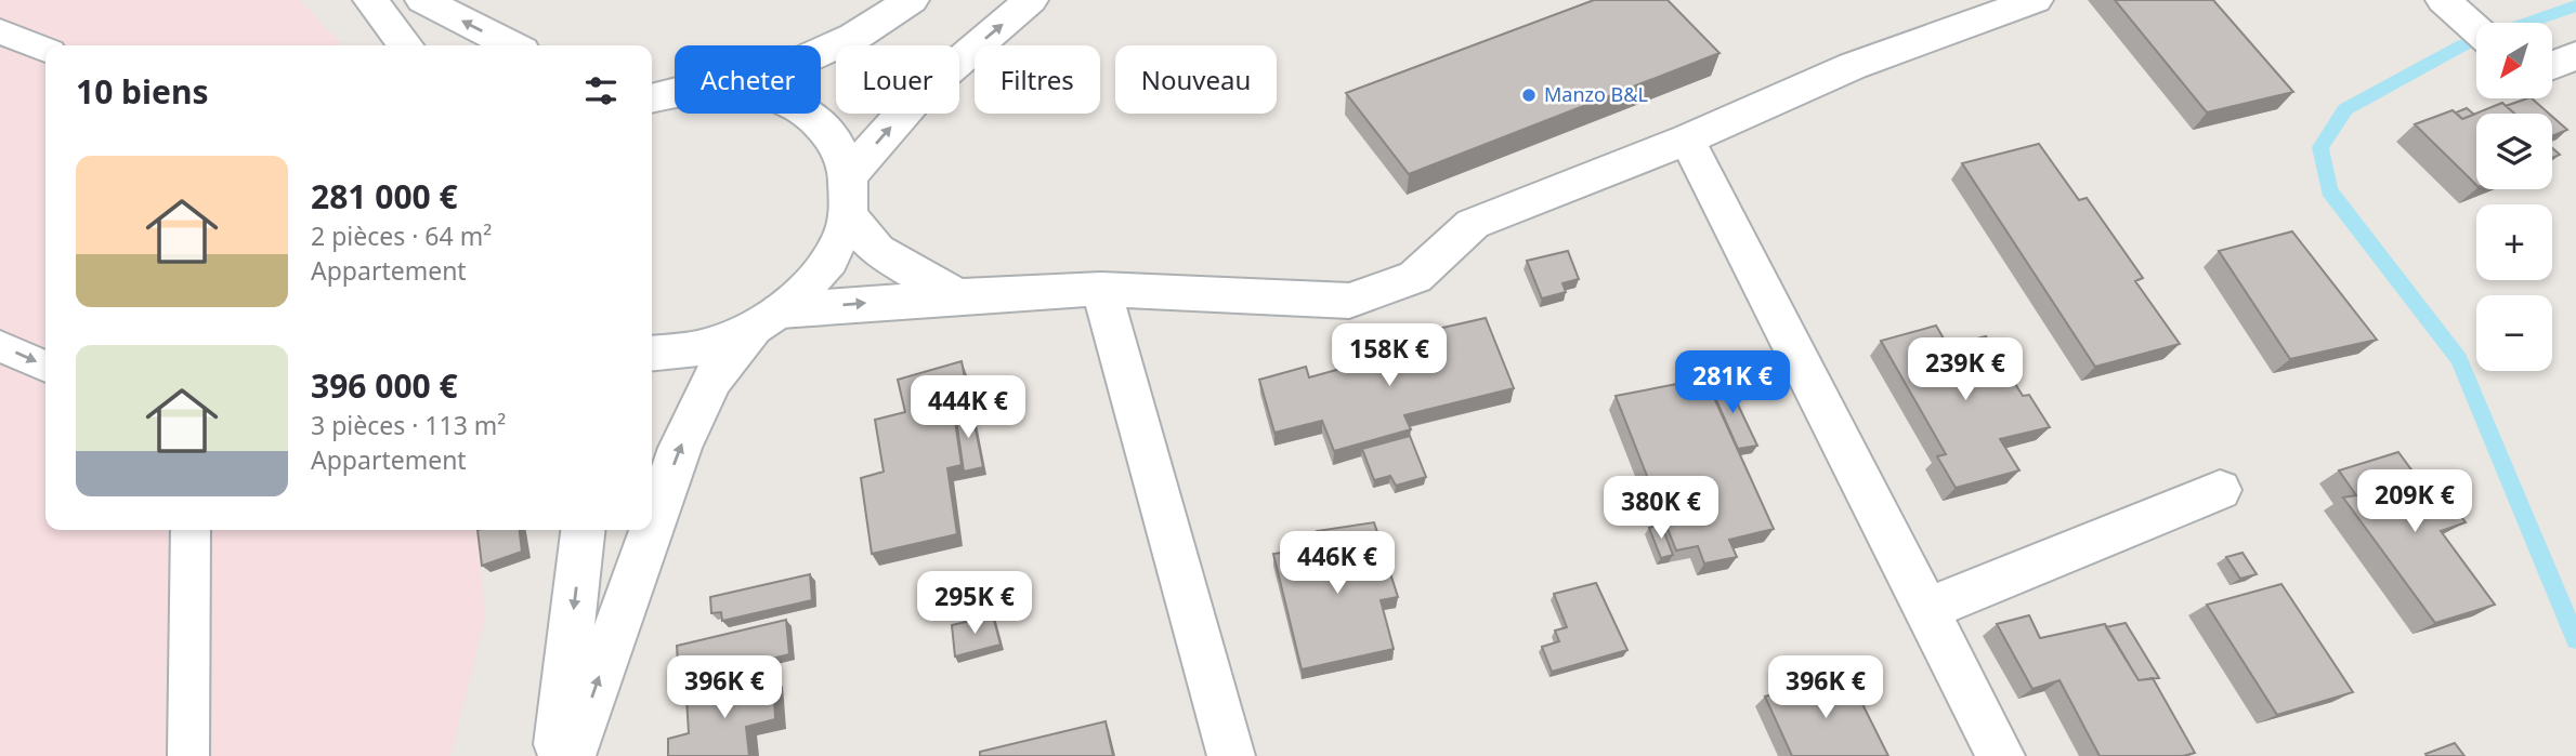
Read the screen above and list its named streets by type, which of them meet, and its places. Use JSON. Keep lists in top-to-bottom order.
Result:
{
  "places": ["Manzo B&L"],
  "north": "bottom left",
  "page": {
    "map_buttons": ["+", "−"],
    "chip": [
      "Acheter",
      "Louer",
      "Filtres",
      "Nouveau"
    ],
    "heading": "10 biens",
    "list": [
      {
        "name": "281 000 €",
        "note": "2 pièces · 64 m² · Appartement"
      },
      {
        "name": "396 000 €",
        "note": "3 pièces · 113 m² · Appartement"
      }
    ],
    "price": [
      "158K €",
      "239K €",
      "281K €",
      "444K €",
      "209K €",
      "380K €",
      "446K €",
      "295K €",
      "396K €",
      "396K €"
    ]
  }
}
